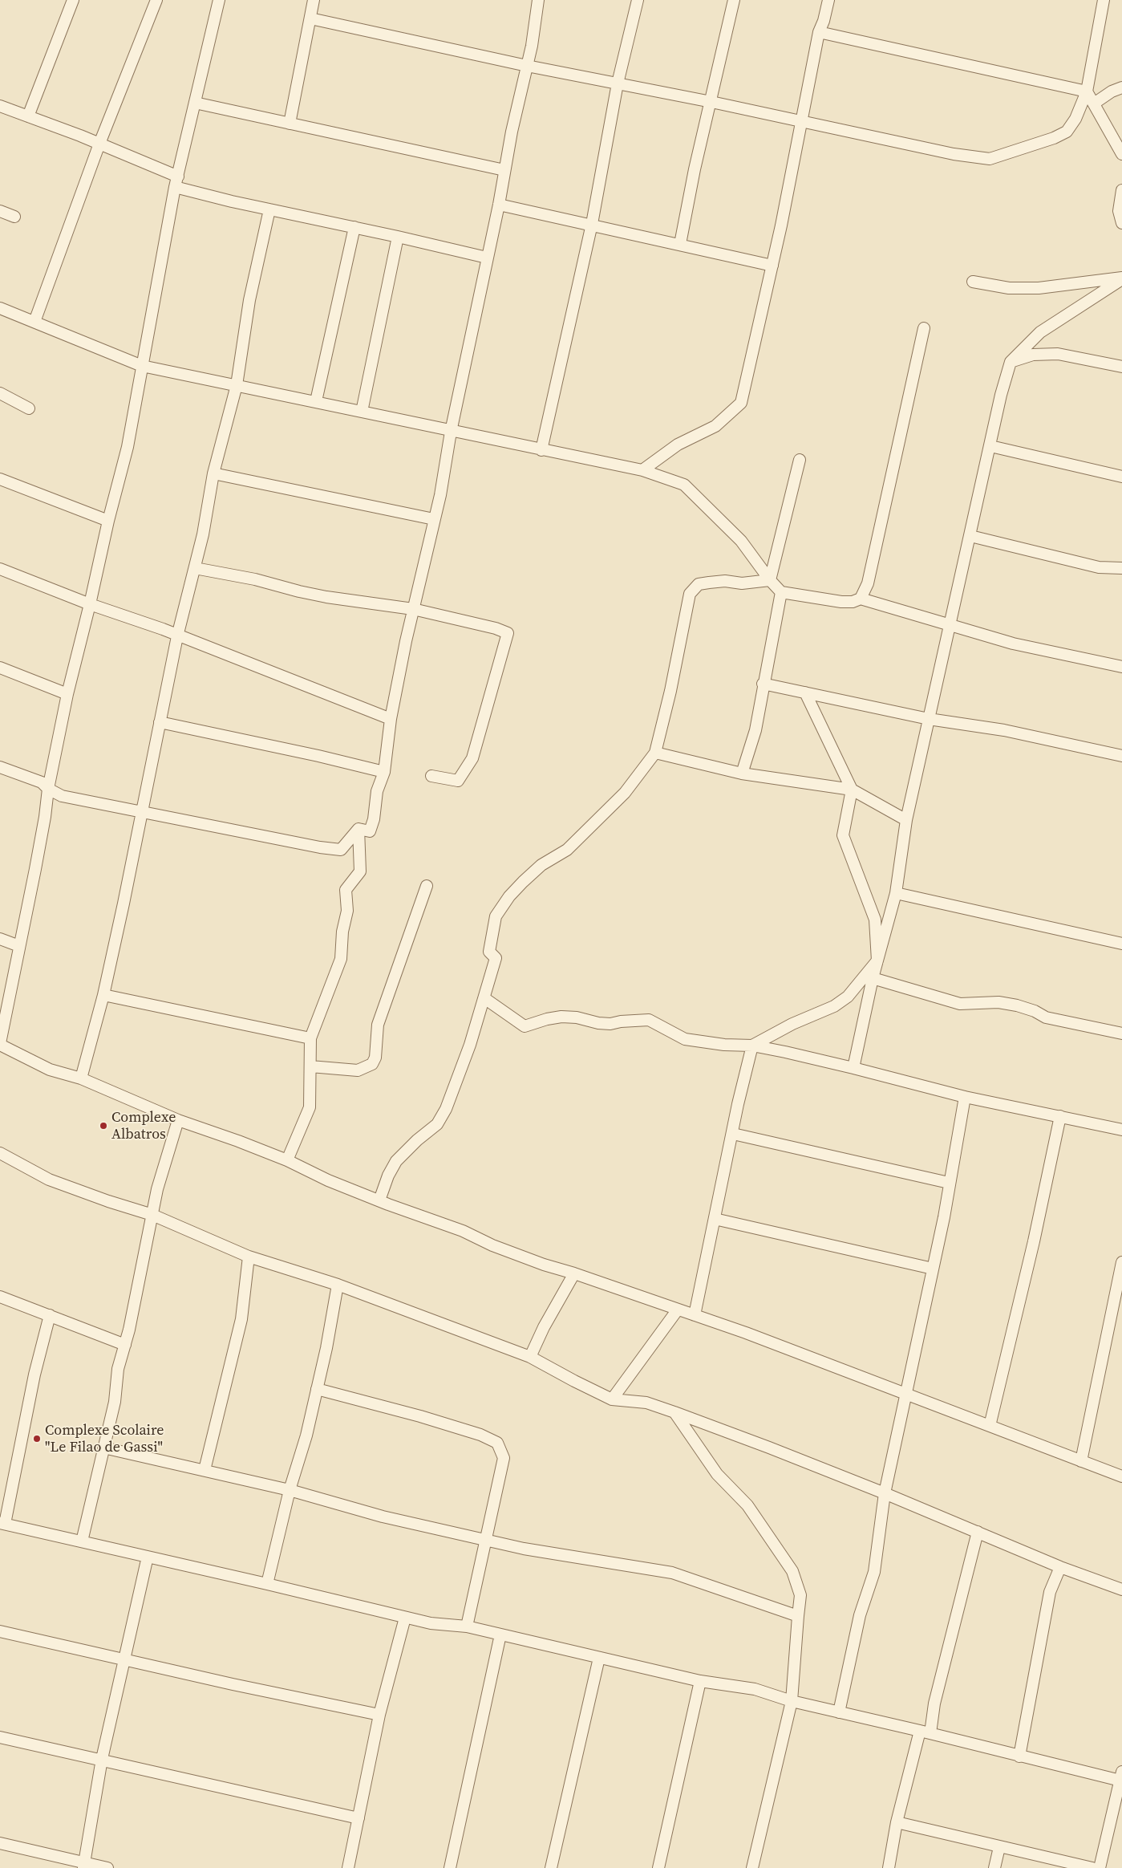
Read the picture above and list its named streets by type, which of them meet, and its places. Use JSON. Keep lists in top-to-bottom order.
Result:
{
  "places": ["Complexe Albatros", "Complexe Scolaire \"Le Filao de Gassi\""]
}
